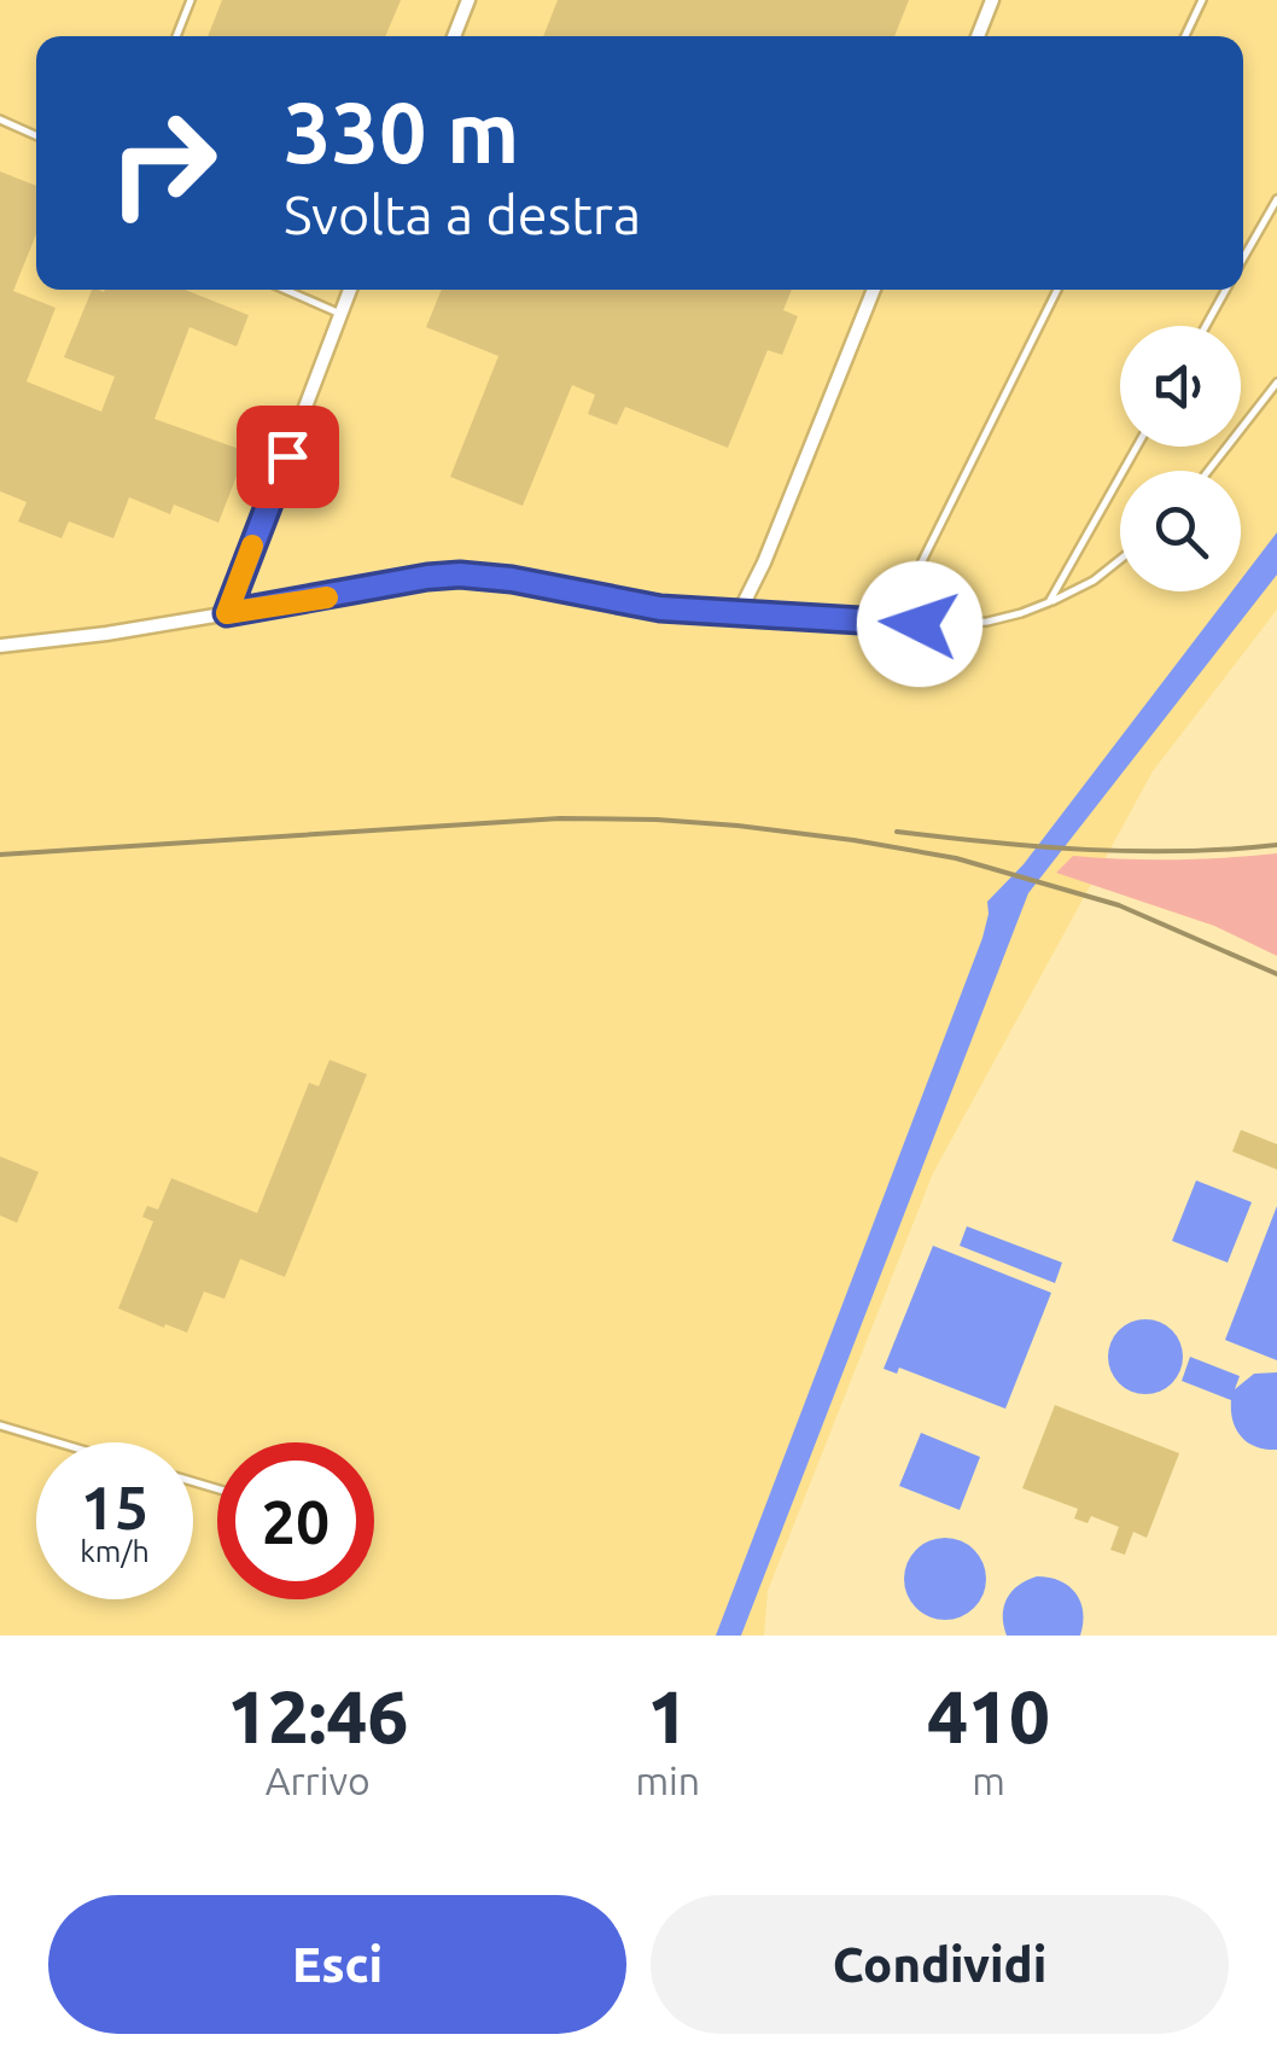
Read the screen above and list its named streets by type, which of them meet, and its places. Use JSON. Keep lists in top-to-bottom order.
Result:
{
  "page": {
    "turn": ["330 m", "Svolta a destra"],
    "speed": "15 km/h",
    "limit": "20",
    "eta": [
      "12:46",
      "Arrivo",
      "1",
      "min",
      "410",
      "m"
    ],
    "buttons": ["Esci", "Condividi"]
  }
}
